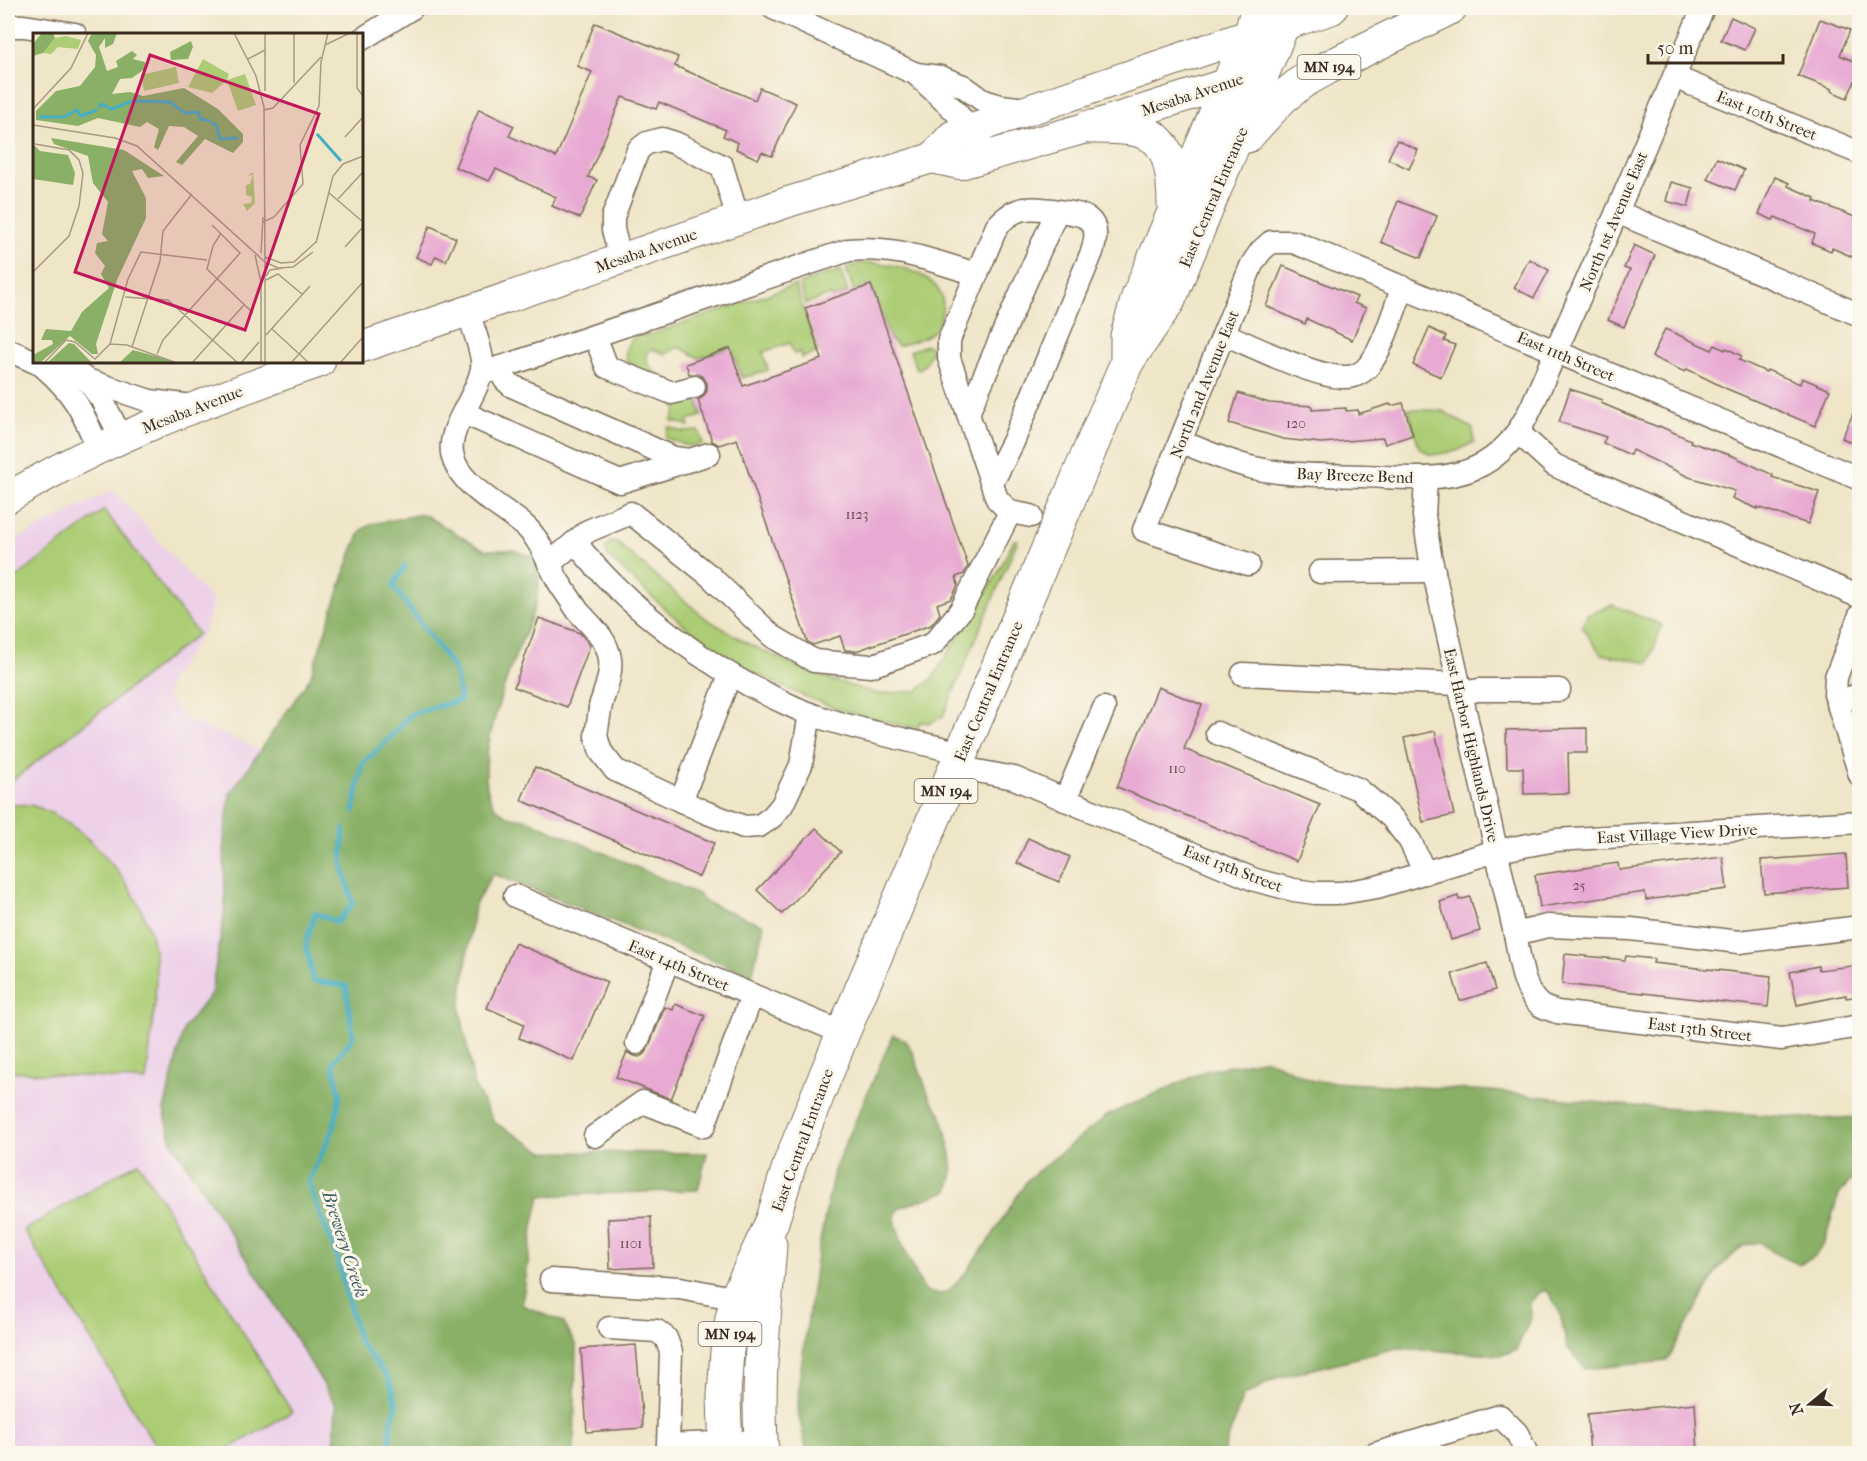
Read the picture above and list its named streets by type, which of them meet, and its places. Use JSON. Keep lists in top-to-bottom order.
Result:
{
  "streets": {
    "highway": ["MN 194", "Mesaba Avenue", "East Central Entrance"],
    "street": [
      "East 10th Street",
      "North 1st Avenue East",
      "East 11th Street",
      "North 2nd Avenue East",
      "Bay Breeze Bend",
      "East Harbor Highlands Drive",
      "East Village View Drive",
      "East 13th Street",
      "East 14th Street"
    ]
  },
  "crossings": [
    ["MN 194", "Mesaba Avenue"],
    ["MN 194", "East Central Entrance"],
    ["Mesaba Avenue", "East Central Entrance"],
    ["East 10th Street", "North 1st Avenue East"],
    ["East Central Entrance", "East 13th Street"],
    ["East Central Entrance", "East 14th Street"],
    ["North 1st Avenue East", "East 11th Street"],
    ["North 1st Avenue East", "Bay Breeze Bend"],
    ["East 11th Street", "North 2nd Avenue East"],
    ["North 2nd Avenue East", "Bay Breeze Bend"],
    ["Bay Breeze Bend", "East Harbor Highlands Drive"],
    ["East Harbor Highlands Drive", "East Village View Drive"],
    ["East Harbor Highlands Drive", "East 13th Street"],
    ["East Village View Drive", "East 13th Street"]
  ],
  "water": ["Brewery Creek"],
  "house_numbers": [
    "120",
    "1123",
    "110",
    "25",
    "1101"
  ],
  "scale_bar": "50 m",
  "north": "left"
}
